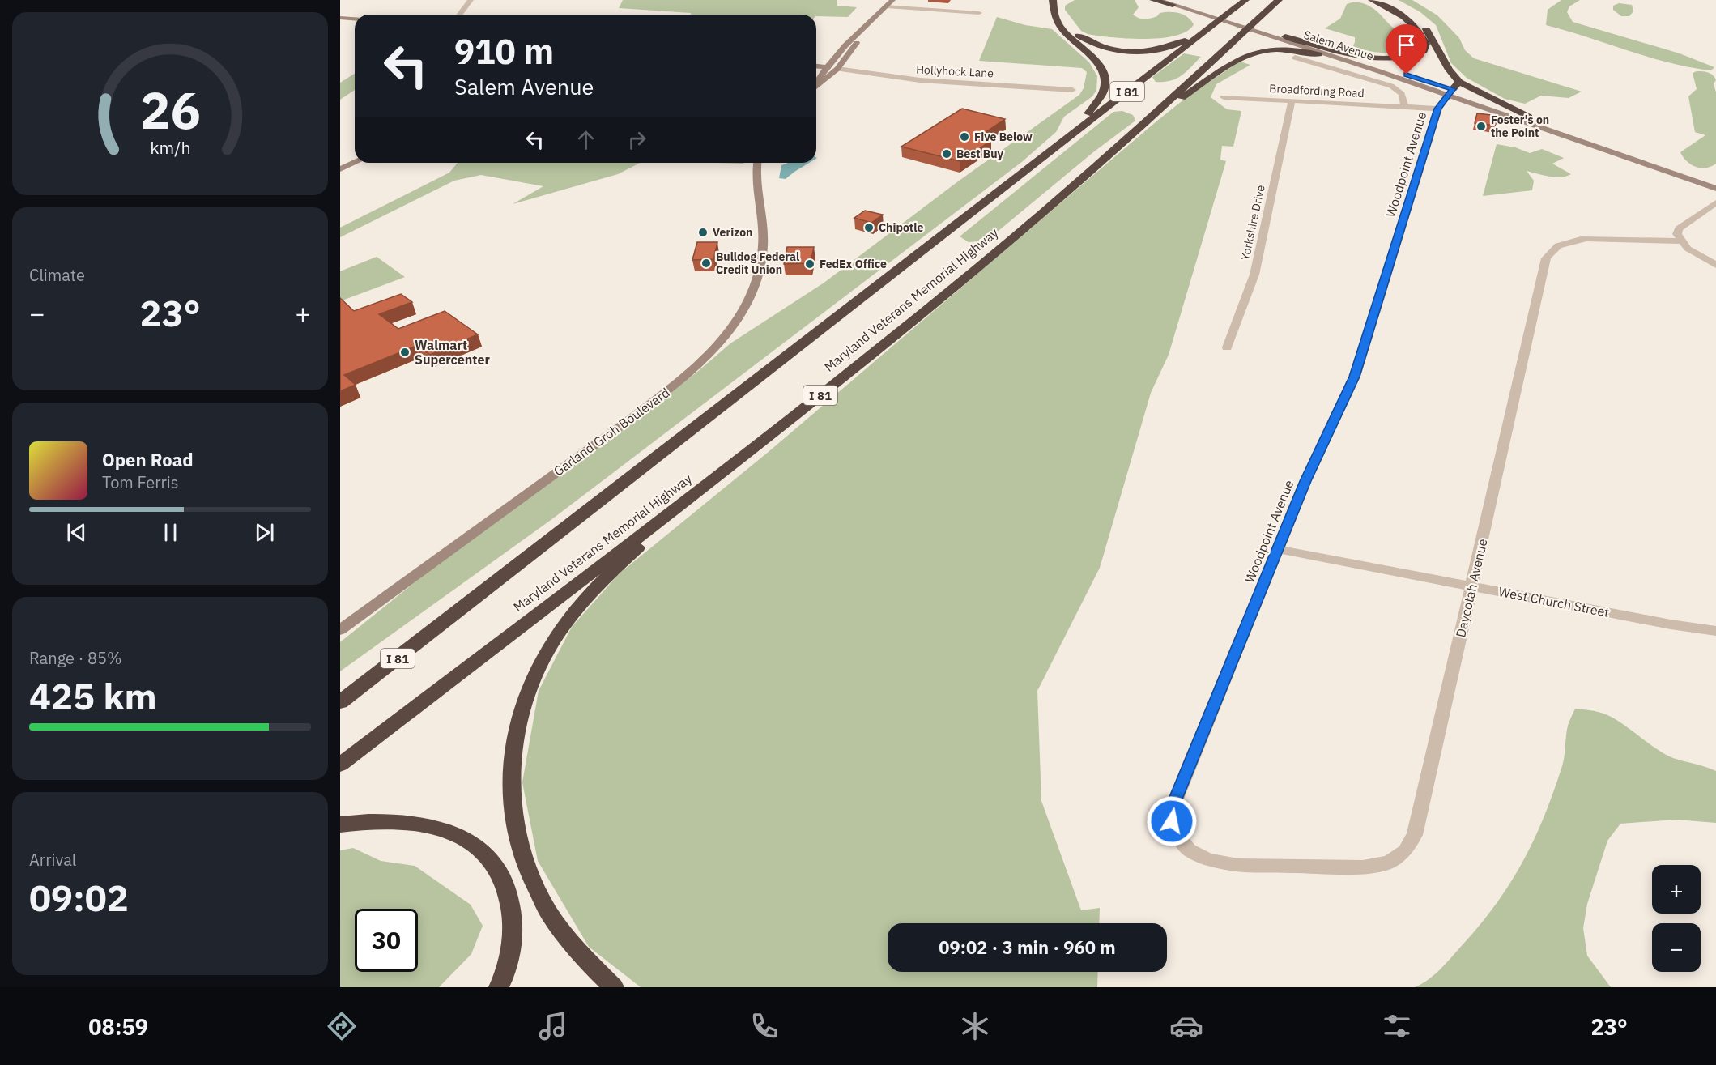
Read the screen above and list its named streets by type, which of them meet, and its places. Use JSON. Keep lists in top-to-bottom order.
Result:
{
  "streets": {
    "highway": ["I 81", "Maryland Veterans Memorial Highway"],
    "street": [
      "Salem Avenue",
      "Hollyhock Lane",
      "Broadfording Road",
      "Woodpoint Avenue",
      "Yorkshire Drive",
      "Garland Groh Boulevard",
      "Daycotah Avenue",
      "West Church Street"
    ]
  },
  "crossings": [
    ["Salem Avenue", "Woodpoint Avenue"],
    ["Salem Avenue", "Maryland Veterans Memorial Highway"],
    ["Broadfording Road", "Woodpoint Avenue"],
    ["Broadfording Road", "Yorkshire Drive"],
    ["Woodpoint Avenue", "Daycotah Avenue"],
    ["Woodpoint Avenue", "West Church Street"],
    ["Daycotah Avenue", "West Church Street"]
  ],
  "places": [
    "Foster's on the Point",
    "Five Below",
    "Best Buy",
    "Chipotle",
    "Verizon",
    "Bulldog Federal Credit Union",
    "FedEx Office",
    "Walmart Supercenter"
  ],
  "page": {
    "turn": ["910 m", "Salem Avenue"],
    "tile": [
      "Climate",
      ["Range · 85%", "425 km"],
      ["Arrival", "09:02"]
    ],
    "heat": ["−", "23°", "+"],
    "song": ["Open Road", "Tom Ferris"],
    "map_buttons": ["+", "−"],
    "limit": "30",
    "trip": "09:02 · 3 min · 960 m",
    "tabs": ["08:59", "23°"],
    "gauge": ["26", "km/h"]
  }
}
